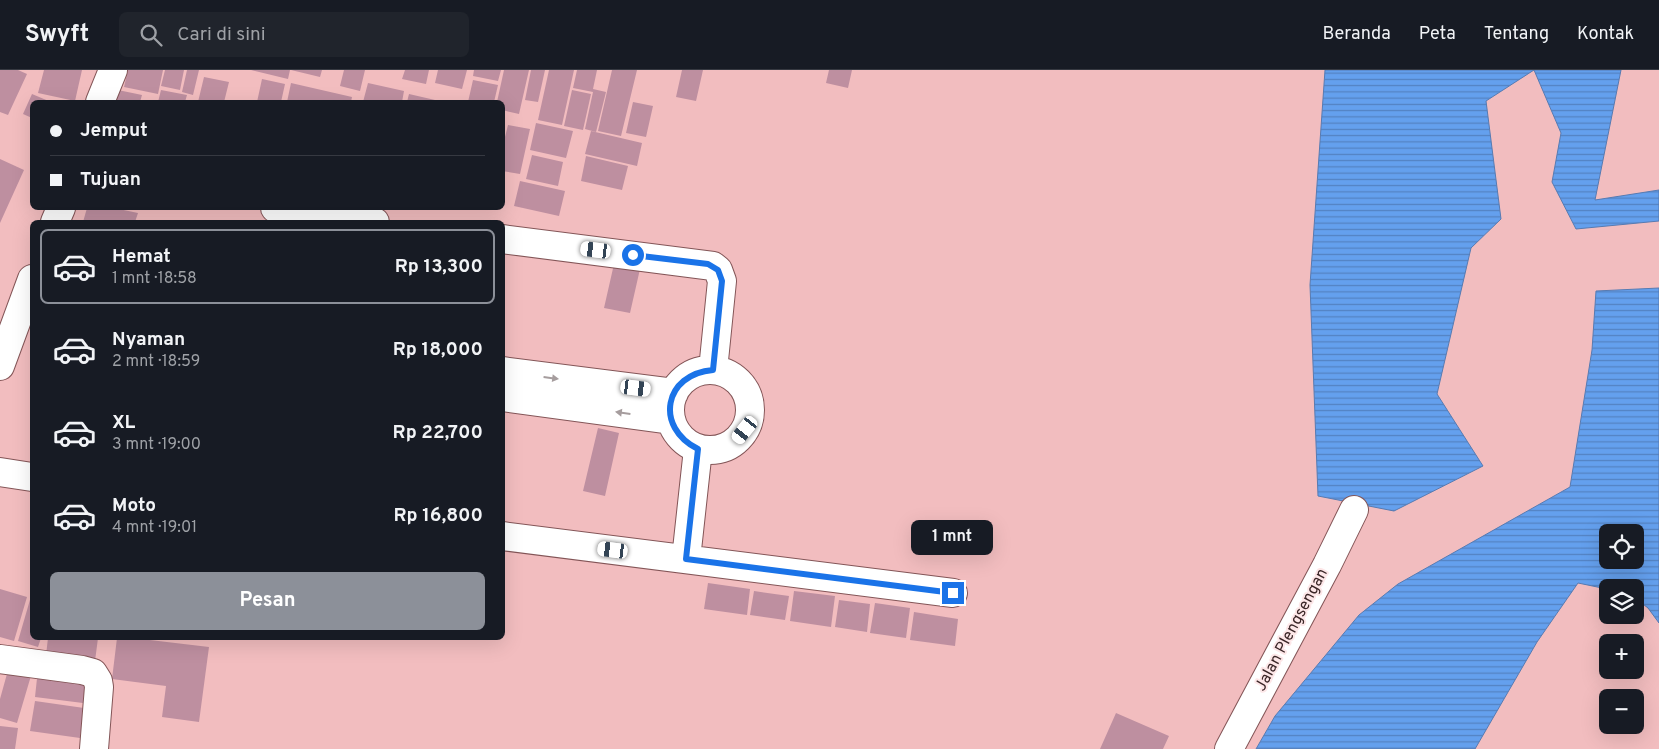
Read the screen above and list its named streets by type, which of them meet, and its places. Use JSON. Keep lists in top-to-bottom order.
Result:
{
  "streets": {
    "street": ["Jalan Plengsengan"]
  },
  "page": {
    "header": "Swyft",
    "search": "Cari di sini",
    "nav": [
      "Beranda",
      "Peta",
      "Tentang",
      "Kontak"
    ],
    "banner": ["Jemput", "Tujuan"],
    "list": [
      {
        "name": "Hemat",
        "note": "1 mnt · 18:58",
        "value": "Rp 13,300"
      },
      {
        "name": "Nyaman",
        "note": "2 mnt · 18:59",
        "value": "Rp 18,000"
      },
      {
        "name": "XL",
        "note": "3 mnt · 19:00",
        "value": "Rp 22,700"
      },
      {
        "name": "Moto",
        "note": "4 mnt · 19:01",
        "value": "Rp 16,800"
      }
    ],
    "bubble": "1 mnt",
    "map_buttons": ["+", "−"],
    "buttons": "Pesan"
  }
}
